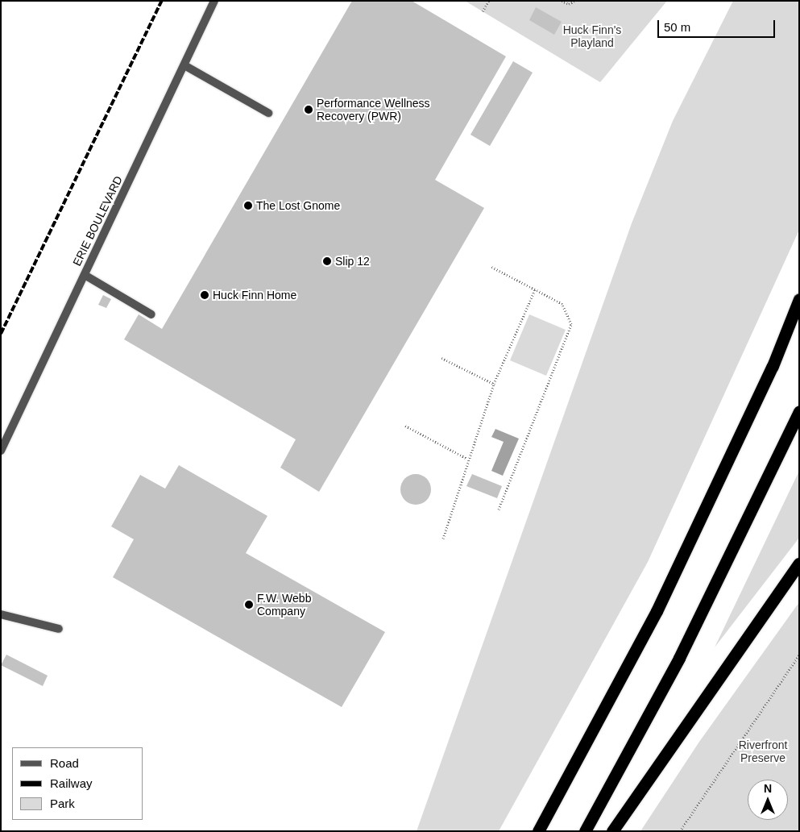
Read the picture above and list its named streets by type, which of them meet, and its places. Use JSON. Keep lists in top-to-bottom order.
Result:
{
  "streets": {
    "street": ["ERIE BOULEVARD"]
  },
  "parks": ["Huck Finn's Playland", "Riverfront Preserve"],
  "places": [
    "Performance Wellness Recovery (PWR)",
    "The Lost Gnome",
    "Slip 12",
    "Huck Finn Home",
    "F.W. Webb Company"
  ],
  "legend": ["Road", "Railway", "Park"],
  "scale_bar": "50 m",
  "north": "top"
}
